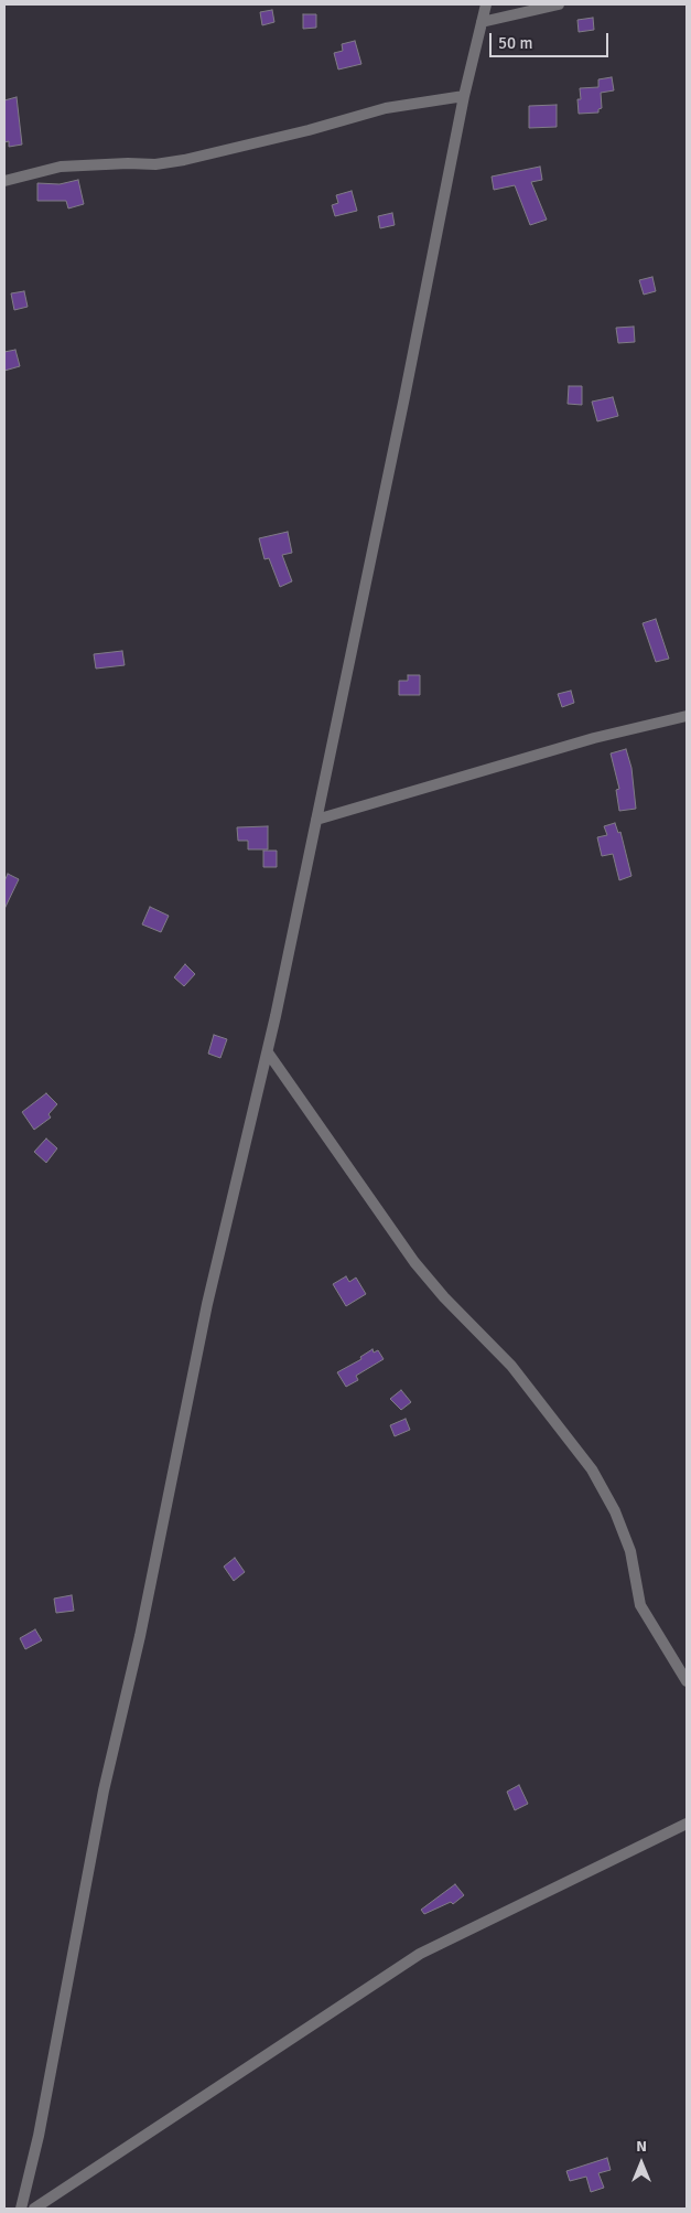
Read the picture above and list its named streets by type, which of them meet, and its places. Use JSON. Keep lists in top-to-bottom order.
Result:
{
  "scale_bar": "50 m",
  "north": "top"
}
